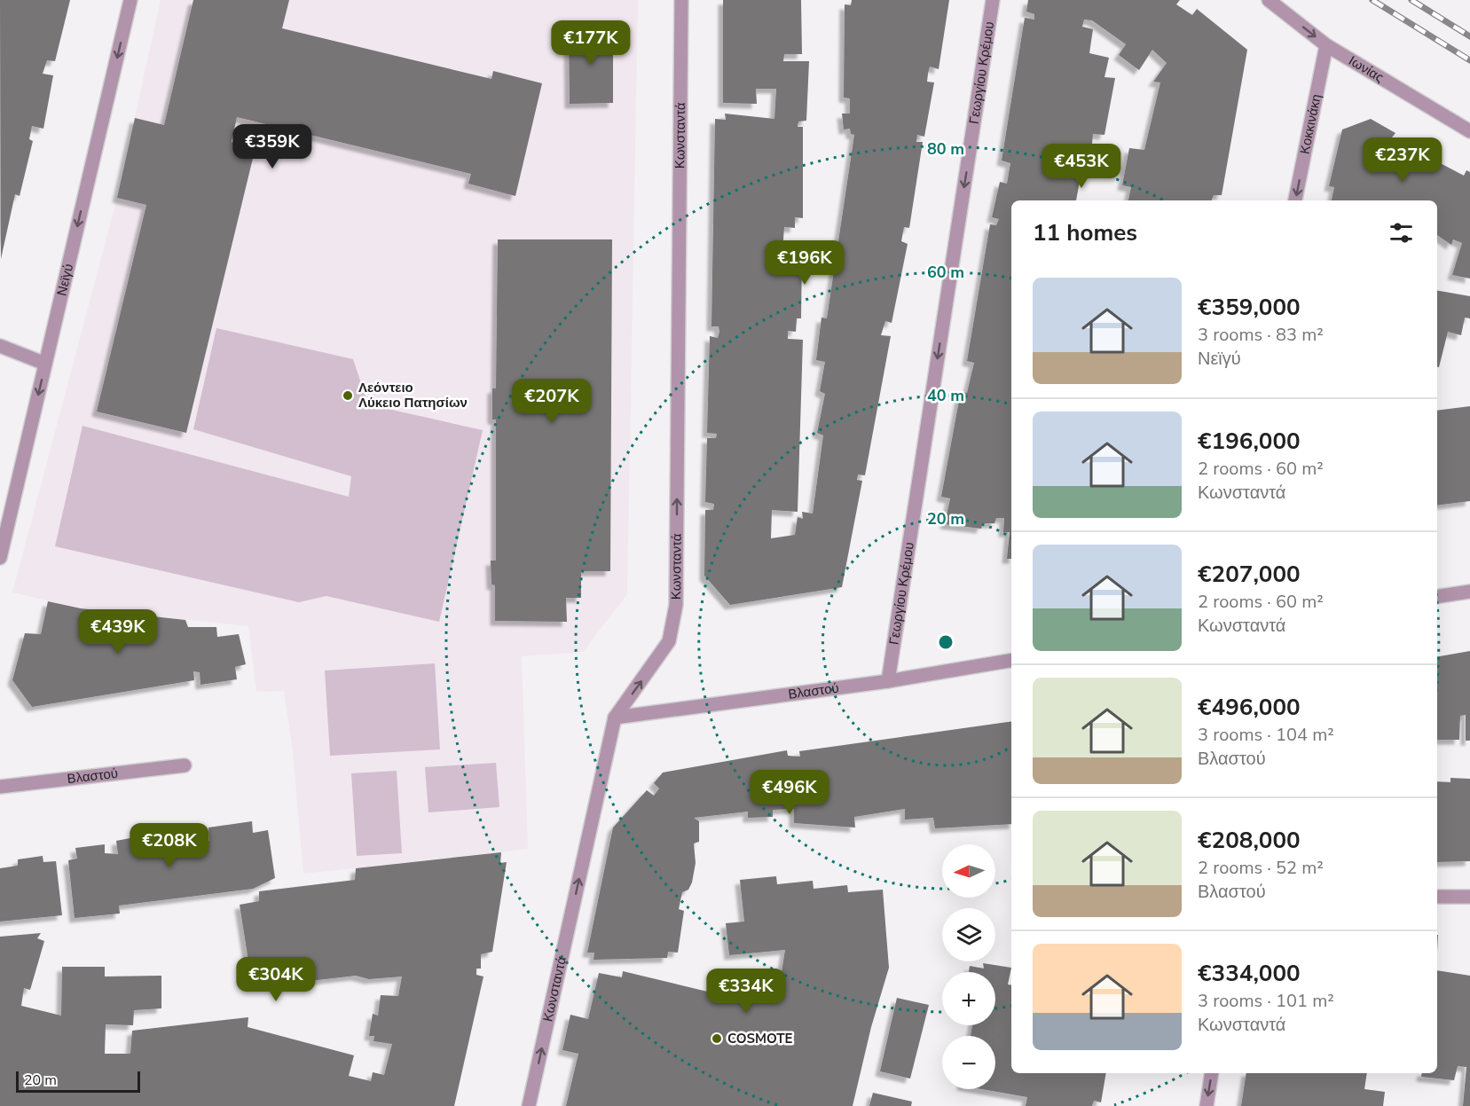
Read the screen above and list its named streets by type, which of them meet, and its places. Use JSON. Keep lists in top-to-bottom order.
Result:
{
  "streets": {
    "street": [
      "Ιωνίας",
      "Γεωργίου Κρέμου",
      "Κοκκινάκη",
      "Κωνσταντά",
      "Νεϊγύ",
      "Βλαστού"
    ]
  },
  "crossings": [
    ["Ιωνίας", "Κοκκινάκη"],
    ["Γεωργίου Κρέμου", "Βλαστού"],
    ["Κωνσταντά", "Βλαστού"]
  ],
  "one_way": [
    "Γεωργίου Κρέμου",
    "Κοκκινάκη",
    "Κωνσταντά",
    "Νεϊγύ"
  ],
  "places": ["Λεόντειο Λύκειο Πατησίων", "COSMOTE"],
  "scale_bar": "20 m",
  "north": "left",
  "page": {
    "price": [
      "€177K",
      "€359K",
      "€237K",
      "€453K",
      "€196K",
      "€207K",
      "€439K",
      "€496K",
      "€208K",
      "€304K",
      "€334K"
    ],
    "heading": "11 homes",
    "list": [
      {
        "name": "€359,000",
        "note": "3 rooms · 83 m² · Νεϊγύ"
      },
      {
        "name": "€196,000",
        "note": "2 rooms · 60 m² · Κωνσταντά"
      },
      {
        "name": "€207,000",
        "note": "2 rooms · 60 m² · Κωνσταντά"
      },
      {
        "name": "€496,000",
        "note": "3 rooms · 104 m² · Βλαστού"
      },
      {
        "name": "€208,000",
        "note": "2 rooms · 52 m² · Βλαστού"
      },
      {
        "name": "€334,000",
        "note": "3 rooms · 101 m² · Κωνσταντά"
      }
    ],
    "map_buttons": ["+", "−"],
    "scale": "20 m"
  },
  "rings": [
    "80 m",
    "60 m",
    "40 m",
    "20 m"
  ]
}
